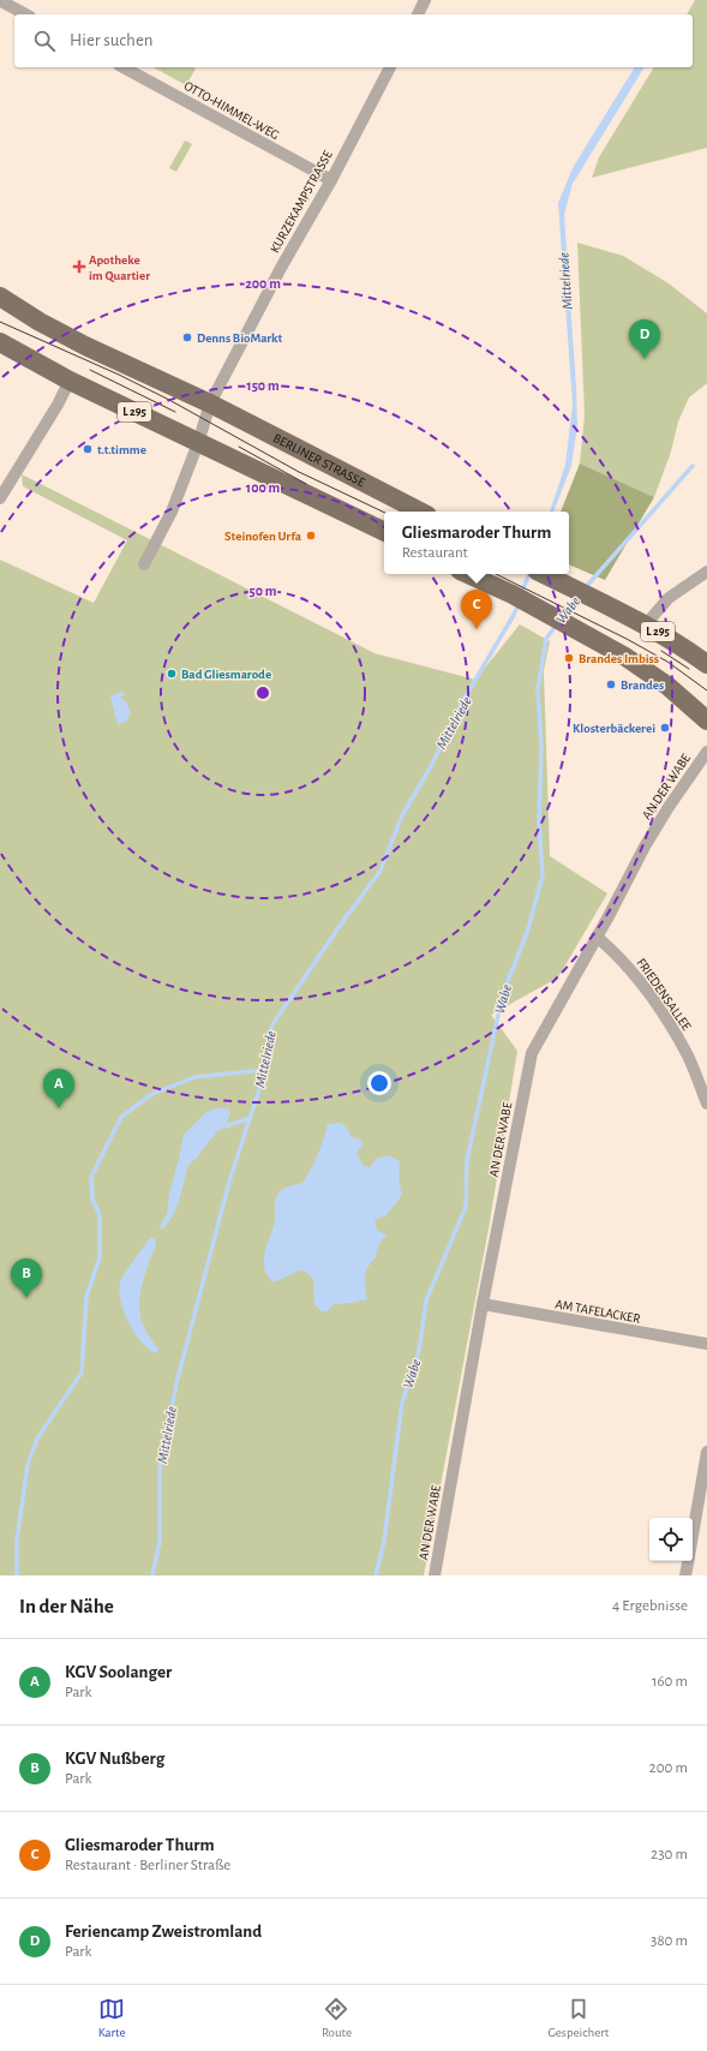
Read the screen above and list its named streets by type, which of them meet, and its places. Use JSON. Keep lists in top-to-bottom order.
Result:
{
  "streets": {
    "main road": ["L 295", "BERLINER STRASSE"],
    "street": [
      "OTTO-HIMMEL-WEG",
      "KURZEKAMPSTRASSE",
      "AN DER WABE",
      "FRIEDENSALLEE",
      "AM TAFELACKER"
    ]
  },
  "crossings": [
    ["OTTO-HIMMEL-WEG", "KURZEKAMPSTRASSE"],
    ["KURZEKAMPSTRASSE", "BERLINER STRASSE"],
    ["AN DER WABE", "FRIEDENSALLEE"],
    ["AN DER WABE", "AM TAFELACKER"]
  ],
  "water": ["Mittelriede", "Wabe"],
  "places": {
    "health": ["Apotheke im Quartier"],
    "other": [
      "Denns BioMarkt",
      "t.t.timme",
      "Steinofen Urfa",
      "Brandes Imbiss",
      "Bad Gliesmarode",
      "Brandes",
      "Klosterbäckerei"
    ]
  },
  "page": {
    "search": "Hier suchen",
    "pins": [
      "D",
      "C",
      "A",
      "B"
    ],
    "popup": ["Gliesmaroder Thurm", "Restaurant"],
    "heading": ["In der Nähe", "4 Ergebnisse"],
    "list": [
      {
        "mark": "A",
        "name": "KGV Soolanger",
        "note": "Park",
        "value": "160 m"
      },
      {
        "mark": "B",
        "name": "KGV Nußberg",
        "note": "Park",
        "value": "200 m"
      },
      {
        "mark": "C",
        "name": "Gliesmaroder Thurm",
        "note": "Restaurant · Berliner Straße",
        "value": "230 m"
      },
      {
        "mark": "D",
        "name": "Feriencamp Zweistromland",
        "note": "Park",
        "value": "380 m"
      }
    ],
    "nav": ["Karte", "Route", "Gespeichert"]
  },
  "rings": [
    "200 m",
    "150 m",
    "100 m",
    "50 m"
  ]
}
